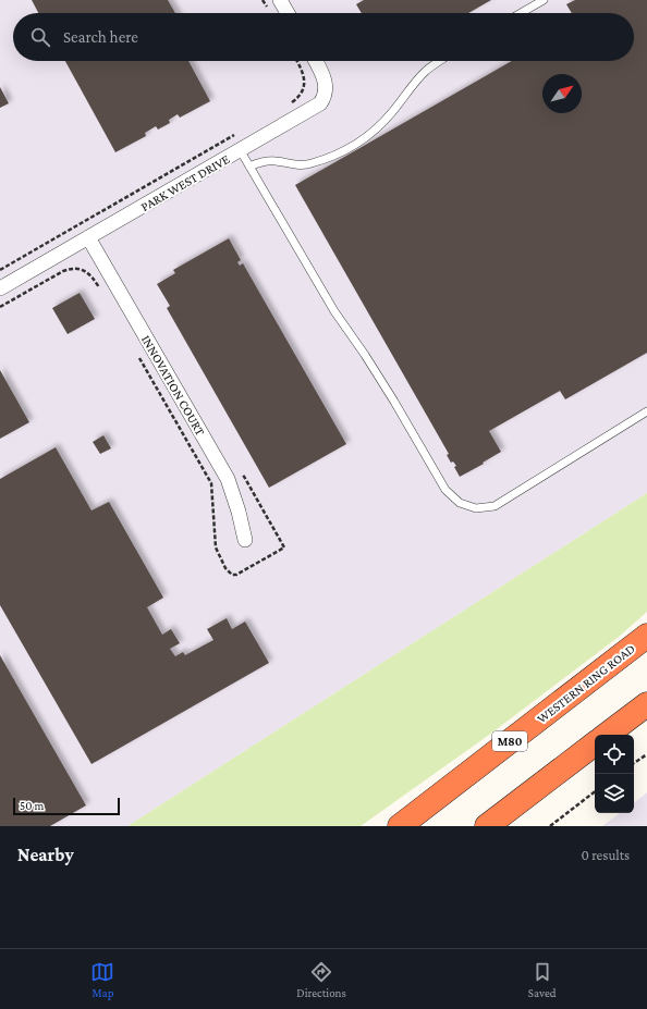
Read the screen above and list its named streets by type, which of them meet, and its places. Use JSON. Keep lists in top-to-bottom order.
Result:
{
  "streets": {
    "highway": ["WESTERN RING ROAD", "M80"],
    "street": ["PARK WEST DRIVE", "INNOVATION COURT"]
  },
  "crossings": [
    ["PARK WEST DRIVE", "INNOVATION COURT"]
  ],
  "scale_bar": "50 m",
  "north": "top right",
  "page": {
    "search": "Search here",
    "scale": "50 m",
    "heading": ["Nearby", "0 results"],
    "nav": ["Map", "Directions", "Saved"]
  }
}
